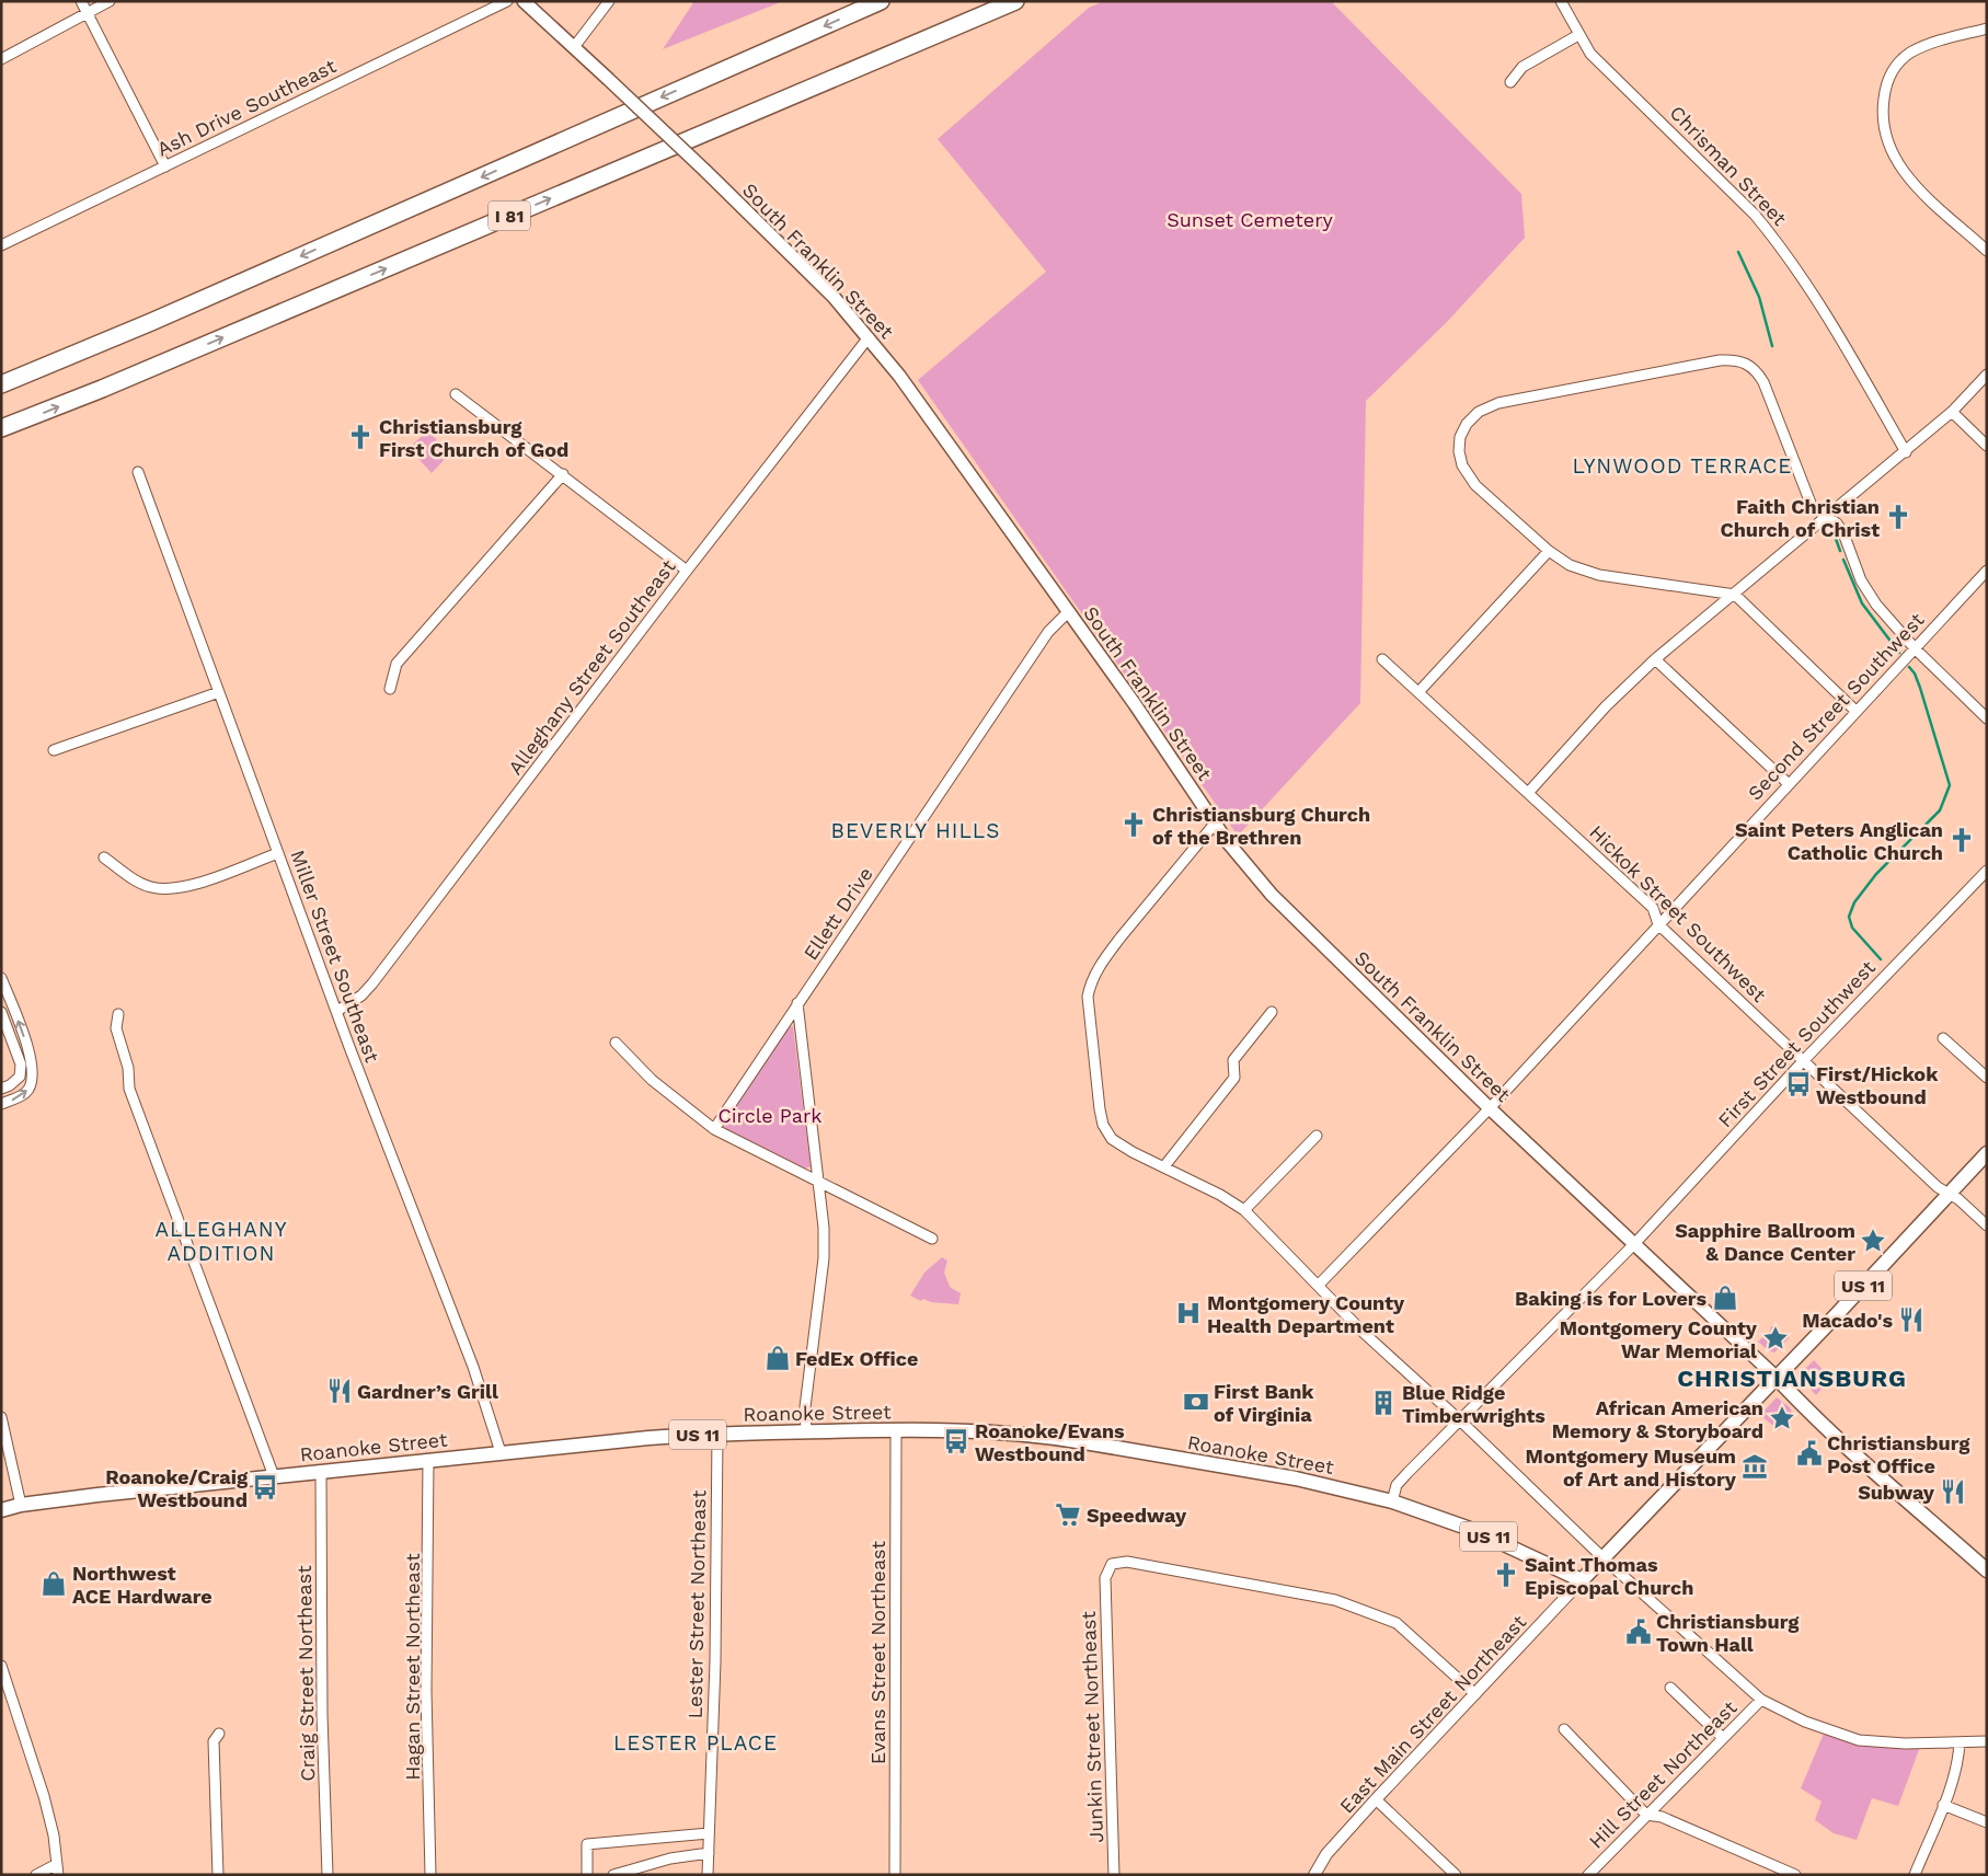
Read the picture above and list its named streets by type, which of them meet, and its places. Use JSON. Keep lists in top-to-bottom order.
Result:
{
  "streets": {
    "highway": ["I 81"],
    "main road": ["South Franklin Street", "US 11", "Roanoke Street"],
    "street": [
      "Ash Drive Southeast",
      "Chrisman Street",
      "Alleghany Street Southeast",
      "Second Street Southwest",
      "Ellett Drive",
      "Hickok Street Southwest",
      "Miller Street Southeast",
      "First Street Southwest",
      "Lester Street Northeast",
      "Evans Street Northeast",
      "Hagan Street Northeast",
      "Craig Street Northeast",
      "East Main Street Northeast",
      "Junkin Street Northeast",
      "Hill Street Northeast"
    ]
  },
  "crossings": [
    ["South Franklin Street", "Alleghany Street Southeast"],
    ["South Franklin Street", "Second Street Southwest"],
    ["South Franklin Street", "Ellett Drive"],
    ["South Franklin Street", "First Street Southwest"],
    ["South Franklin Street", "US 11"],
    ["Alleghany Street Southeast", "Miller Street Southeast"],
    ["Second Street Southwest", "Hickok Street Southwest"],
    ["Hickok Street Southwest", "First Street Southwest"],
    ["Hickok Street Southwest", "US 11"],
    ["Miller Street Southeast", "Roanoke Street"],
    ["First Street Southwest", "Roanoke Street"],
    ["US 11", "Roanoke Street"],
    ["US 11", "East Main Street Northeast"],
    ["Roanoke Street", "Lester Street Northeast"],
    ["Roanoke Street", "Evans Street Northeast"],
    ["Roanoke Street", "Hagan Street Northeast"],
    ["Roanoke Street", "Craig Street Northeast"],
    ["Roanoke Street", "East Main Street Northeast"],
    ["East Main Street Northeast", "Junkin Street Northeast"]
  ],
  "districts": [
    "LYNWOOD TERRACE",
    "BEVERLY HILLS",
    "ALLEGHANY ADDITION",
    "CHRISTIANSBURG",
    "LESTER PLACE"
  ],
  "parks": ["Sunset Cemetery", "Circle Park"],
  "places": {
    "church": [
      "Christiansburg First Church of God",
      "Faith Christian Church of Christ",
      "Christiansburg Church of the Brethren",
      "Saint Peters Anglican Catholic Church",
      "Saint Thomas Episcopal Church"
    ],
    "bus stop": ["First/Hickok Westbound", "Roanoke/Evans Westbound", "Roanoke/Craig Westbound"],
    "place": ["Sapphire Ballroom & Dance Center", "Montgomery County War Memorial", "African American Memory & Storyboard"],
    "shop": ["Baking is for Lovers", "FedEx Office", "Northwest ACE Hardware"],
    "hospital": ["Montgomery County Health Department"],
    "restaurant": ["Macado's", "Gardner’s Grill", "Subway"],
    "bank": ["First Bank of Virginia"],
    "building": ["Blue Ridge Timberwrights"],
    "public building": ["Christiansburg Post Office", "Christiansburg Town Hall"],
    "museum": ["Montgomery Museum of Art and History"],
    "supermarket": ["Speedway"]
  }
}
